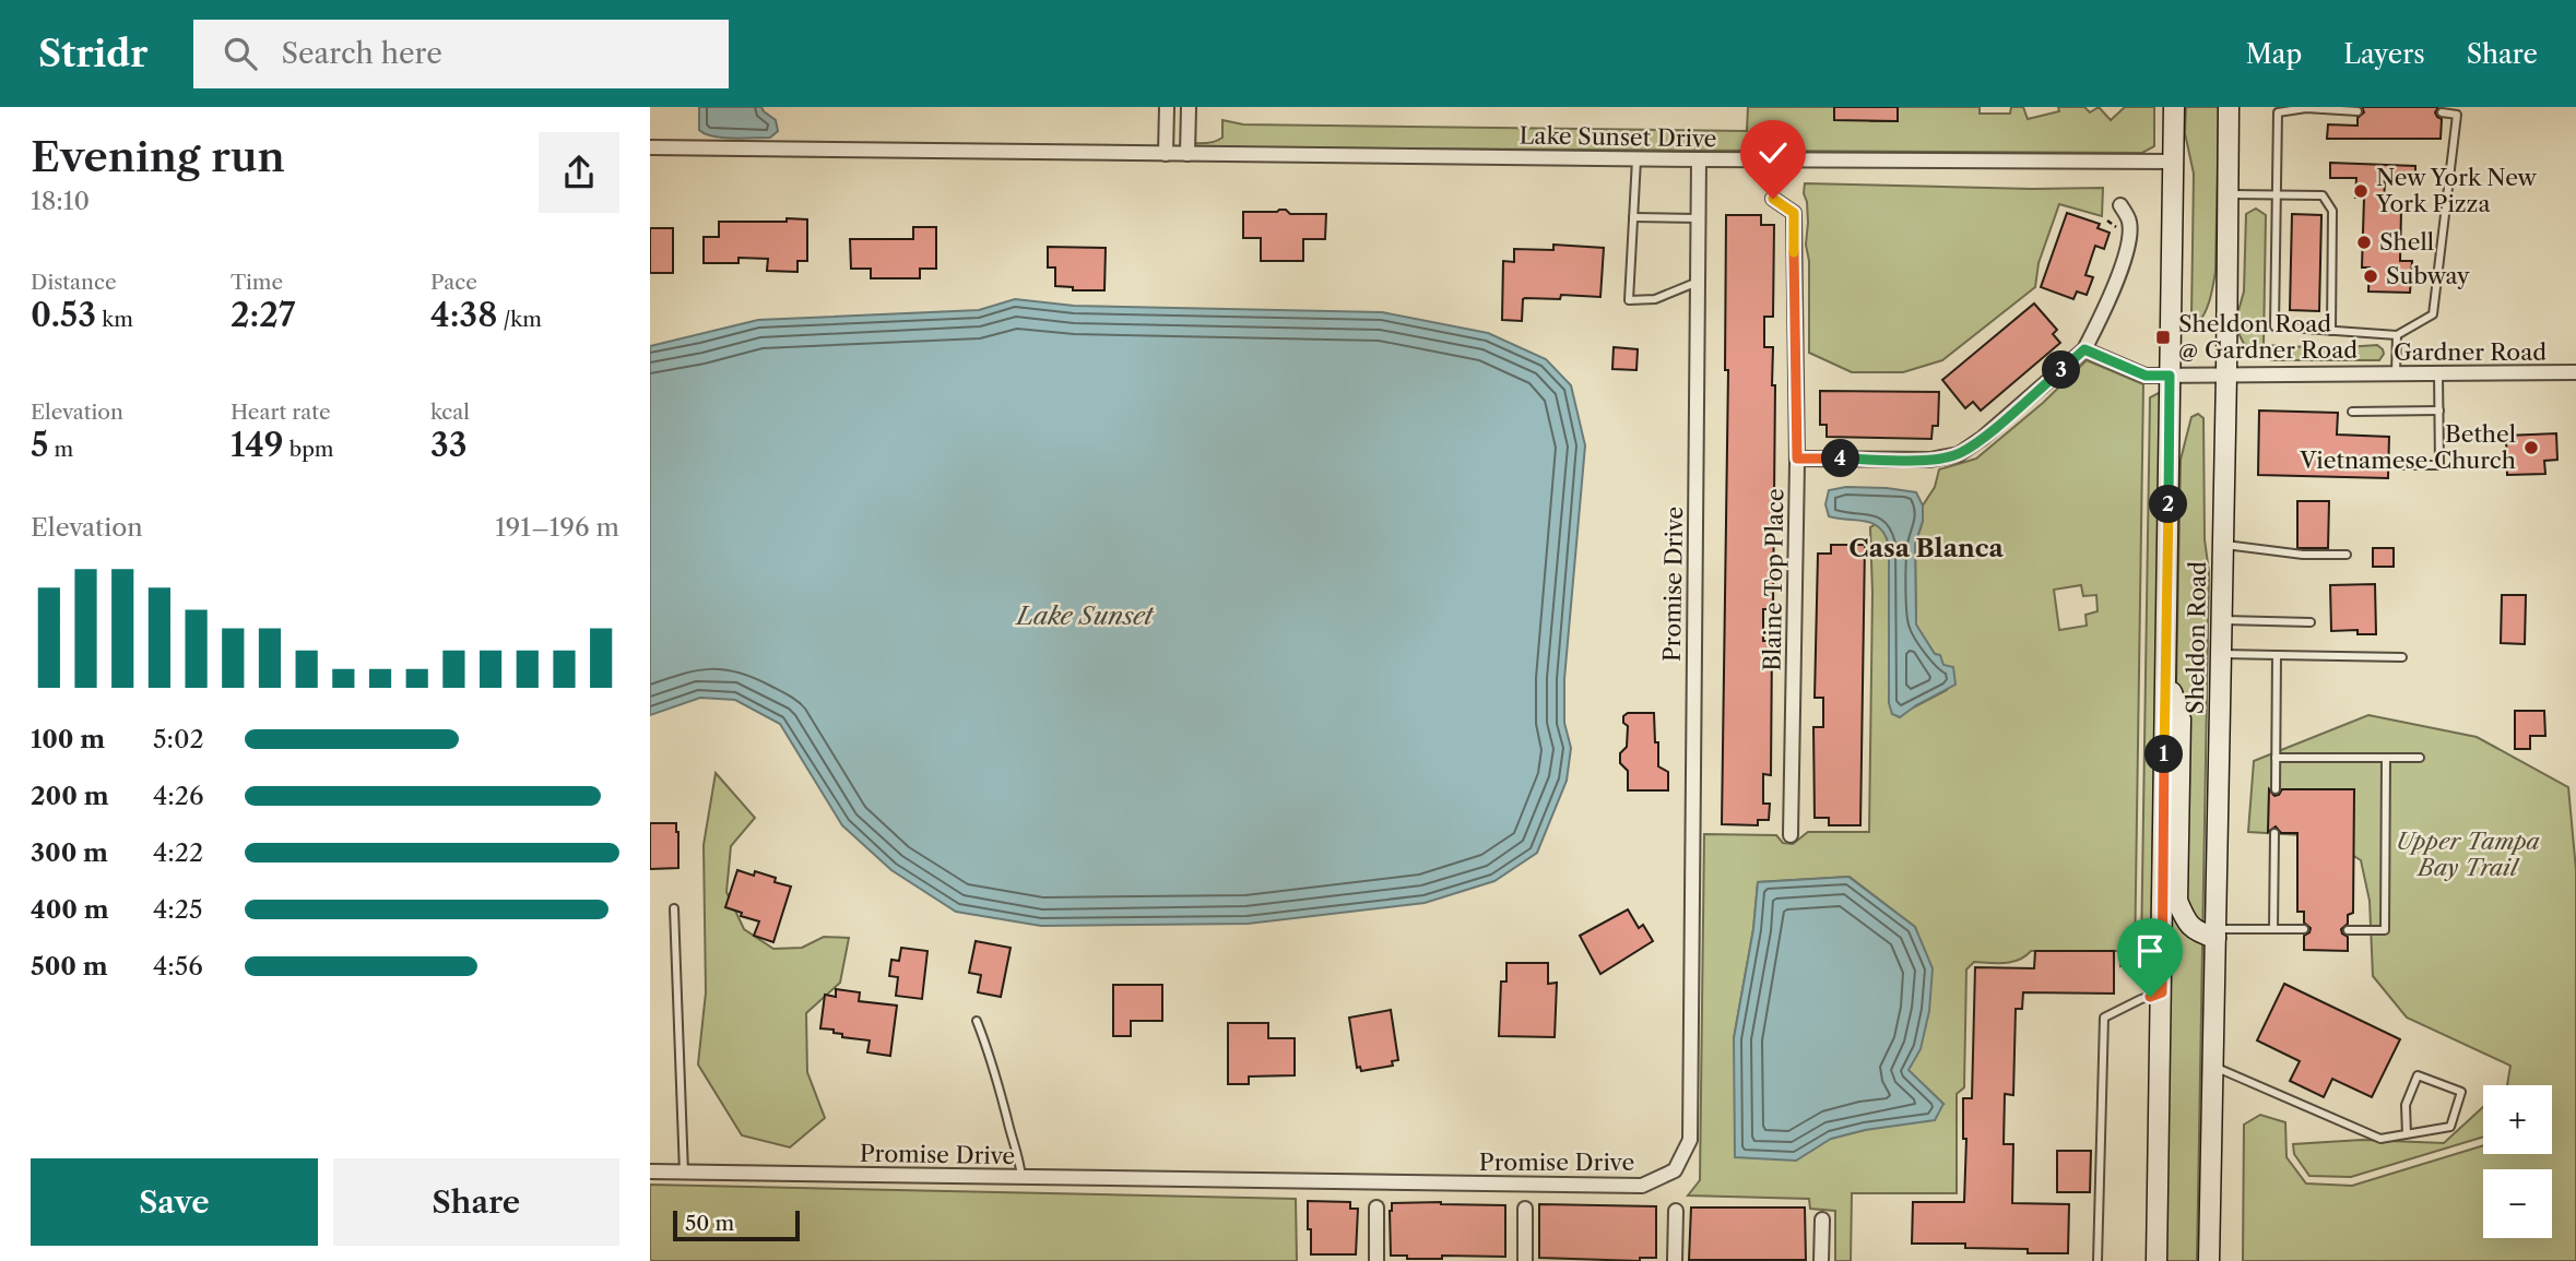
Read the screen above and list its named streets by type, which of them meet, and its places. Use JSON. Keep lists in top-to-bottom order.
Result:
{
  "streets": {
    "main road": ["Sheldon Road"],
    "street": [
      "Lake Sunset Drive",
      "Gardner Road",
      "Blaine Top Place",
      "Promise Drive"
    ]
  },
  "crossings": [
    ["Lake Sunset Drive", "Promise Drive"],
    ["Lake Sunset Drive", "Sheldon Road"],
    ["Gardner Road", "Sheldon Road"]
  ],
  "districts": ["Casa Blanca"],
  "water": ["Lake Sunset"],
  "parks": ["Upper Tampa Bay Trail"],
  "places": {
    "other": [
      "New York New York Pizza",
      "Shell",
      "Subway",
      "Bethel Vietnamese Church"
    ],
    "transit": ["Sheldon Road @ Gardner Road"]
  },
  "scale_bar": "50 m",
  "page": {
    "header": "Stridr",
    "search": "Search here",
    "nav": ["Map", "Layers", "Share"],
    "heading": ["Evening run", "18:10"],
    "stats": [
      ["Distance", "0.53 km"],
      ["Time", "2:27"],
      ["Pace", "4:38 /km"],
      ["Elevation", "5 m"],
      ["Heart rate", "149 bpm"],
      ["kcal", "33"]
    ],
    "pins": [
      "3",
      "4",
      "2",
      "1"
    ],
    "chart": ["Elevation", "191–196 m"],
    "list": [
      {
        "name": "100 m",
        "note": "5:02"
      },
      {
        "name": "200 m",
        "note": "4:26"
      },
      {
        "name": "300 m",
        "note": "4:22"
      },
      {
        "name": "400 m",
        "note": "4:25"
      },
      {
        "name": "500 m",
        "note": "4:56"
      }
    ],
    "map_buttons": ["+", "−"],
    "buttons": ["Save", "Share"],
    "scale": "50 m"
  }
}
